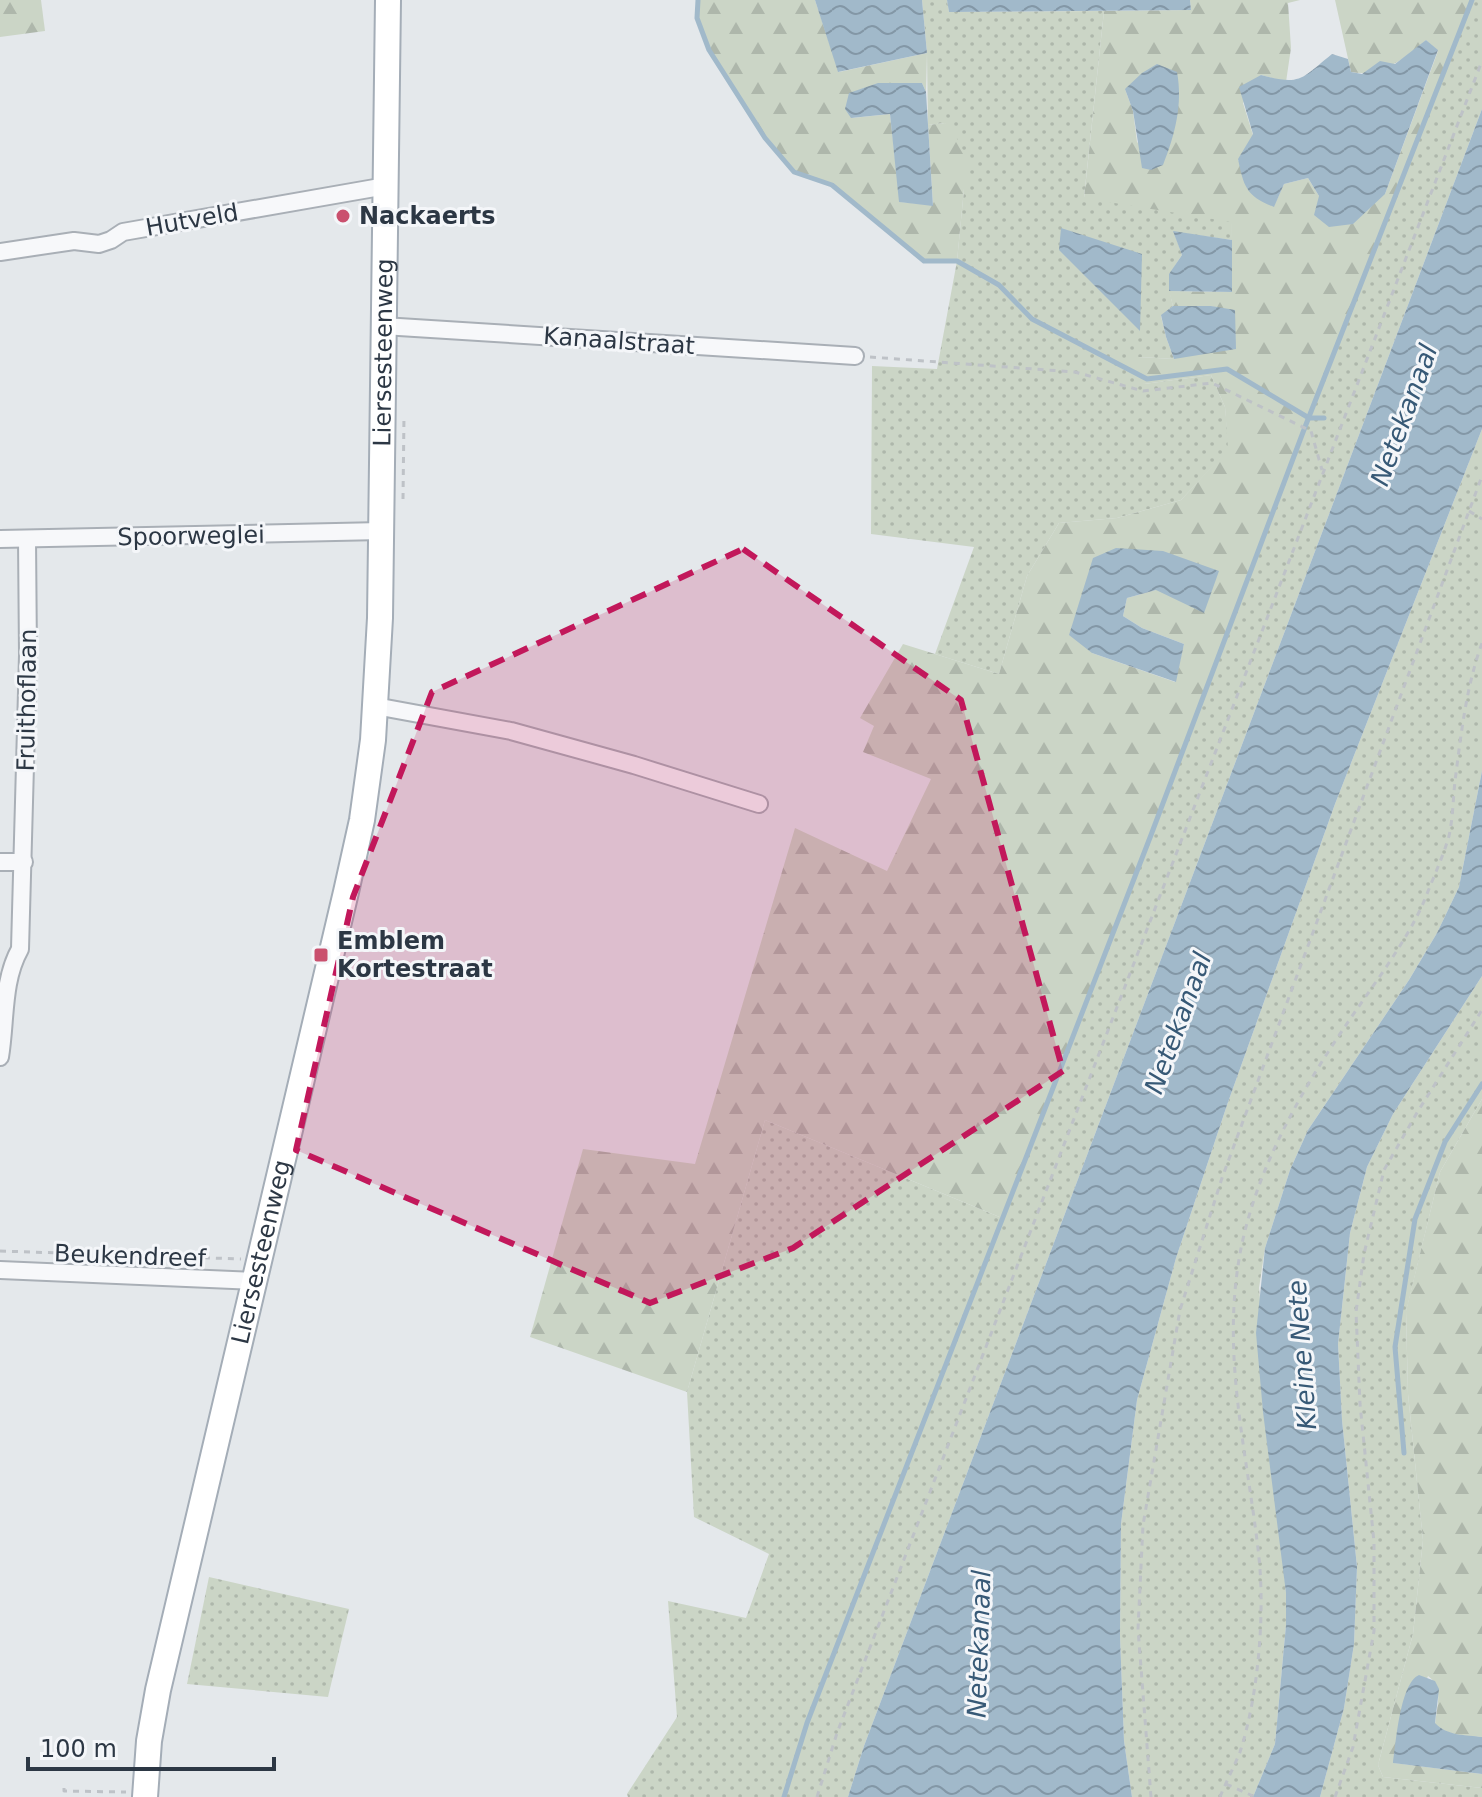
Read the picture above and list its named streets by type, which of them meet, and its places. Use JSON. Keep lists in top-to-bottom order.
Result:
{
  "streets": {
    "main road": ["Liersesteenweg"],
    "street": [
      "Hutveld",
      "Kanaalstraat",
      "Spoorweglei",
      "Fruithoflaan",
      "Beukendreef"
    ]
  },
  "crossings": [
    ["Hutveld", "Liersesteenweg"],
    ["Kanaalstraat", "Liersesteenweg"],
    ["Liersesteenweg", "Spoorweglei"],
    ["Liersesteenweg", "Beukendreef"],
    ["Spoorweglei", "Fruithoflaan"]
  ],
  "water": ["Netekanaal", "Kleine Nete"],
  "places": {
    "other": ["Nackaerts"],
    "transit": ["Emblem Kortestraat"]
  },
  "scale_bar": "100 m"
}
